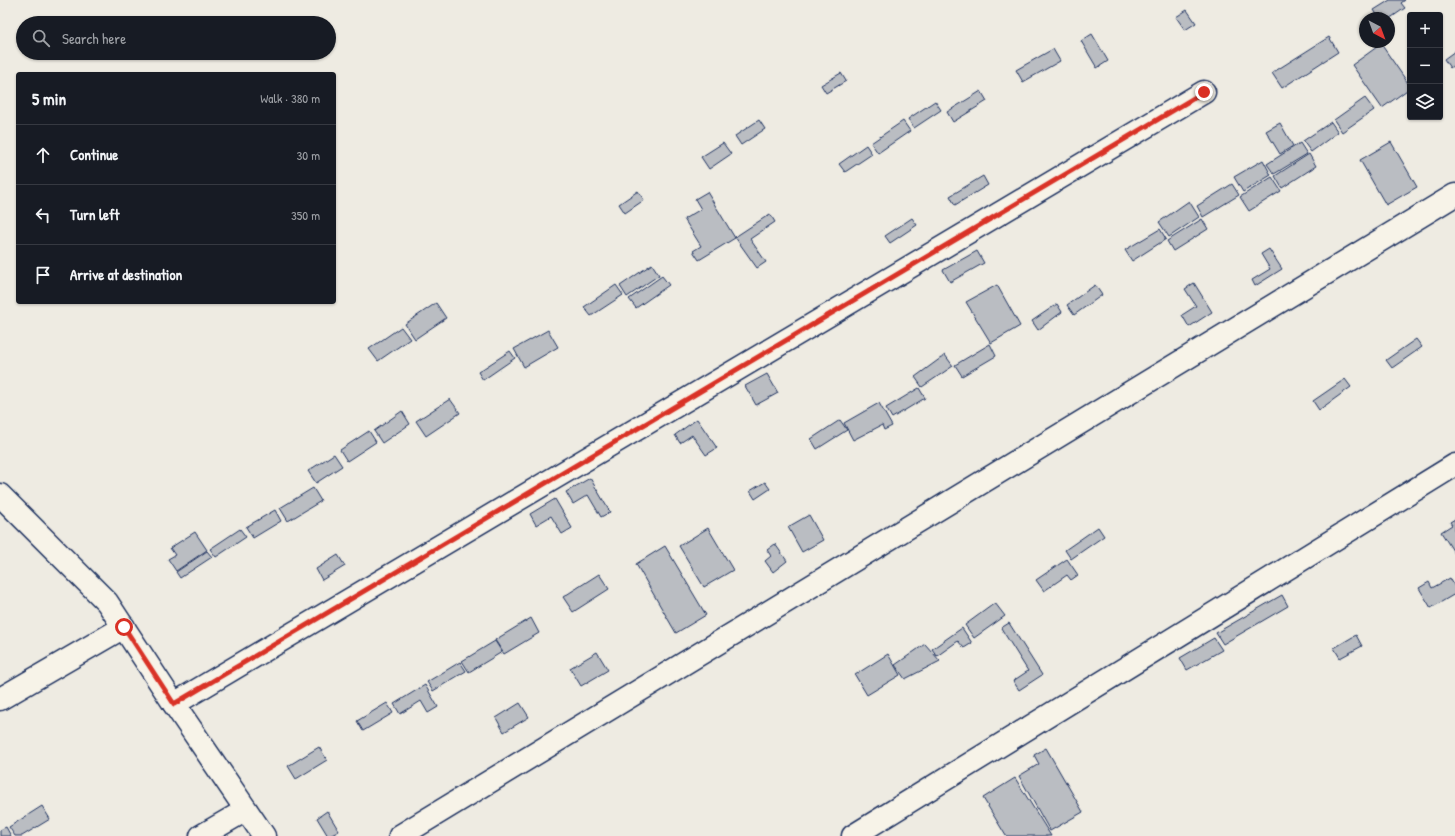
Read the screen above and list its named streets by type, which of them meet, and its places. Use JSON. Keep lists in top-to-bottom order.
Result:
{
  "north": "bottom right",
  "page": {
    "map_buttons": ["+", "−"],
    "search": "Search here",
    "heading": ["5 min", "Walk · 380 m"],
    "list": [
      ["Continue", "30 m"],
      ["Turn left", "350 m"],
      "Arrive at destination"
    ]
  }
}
